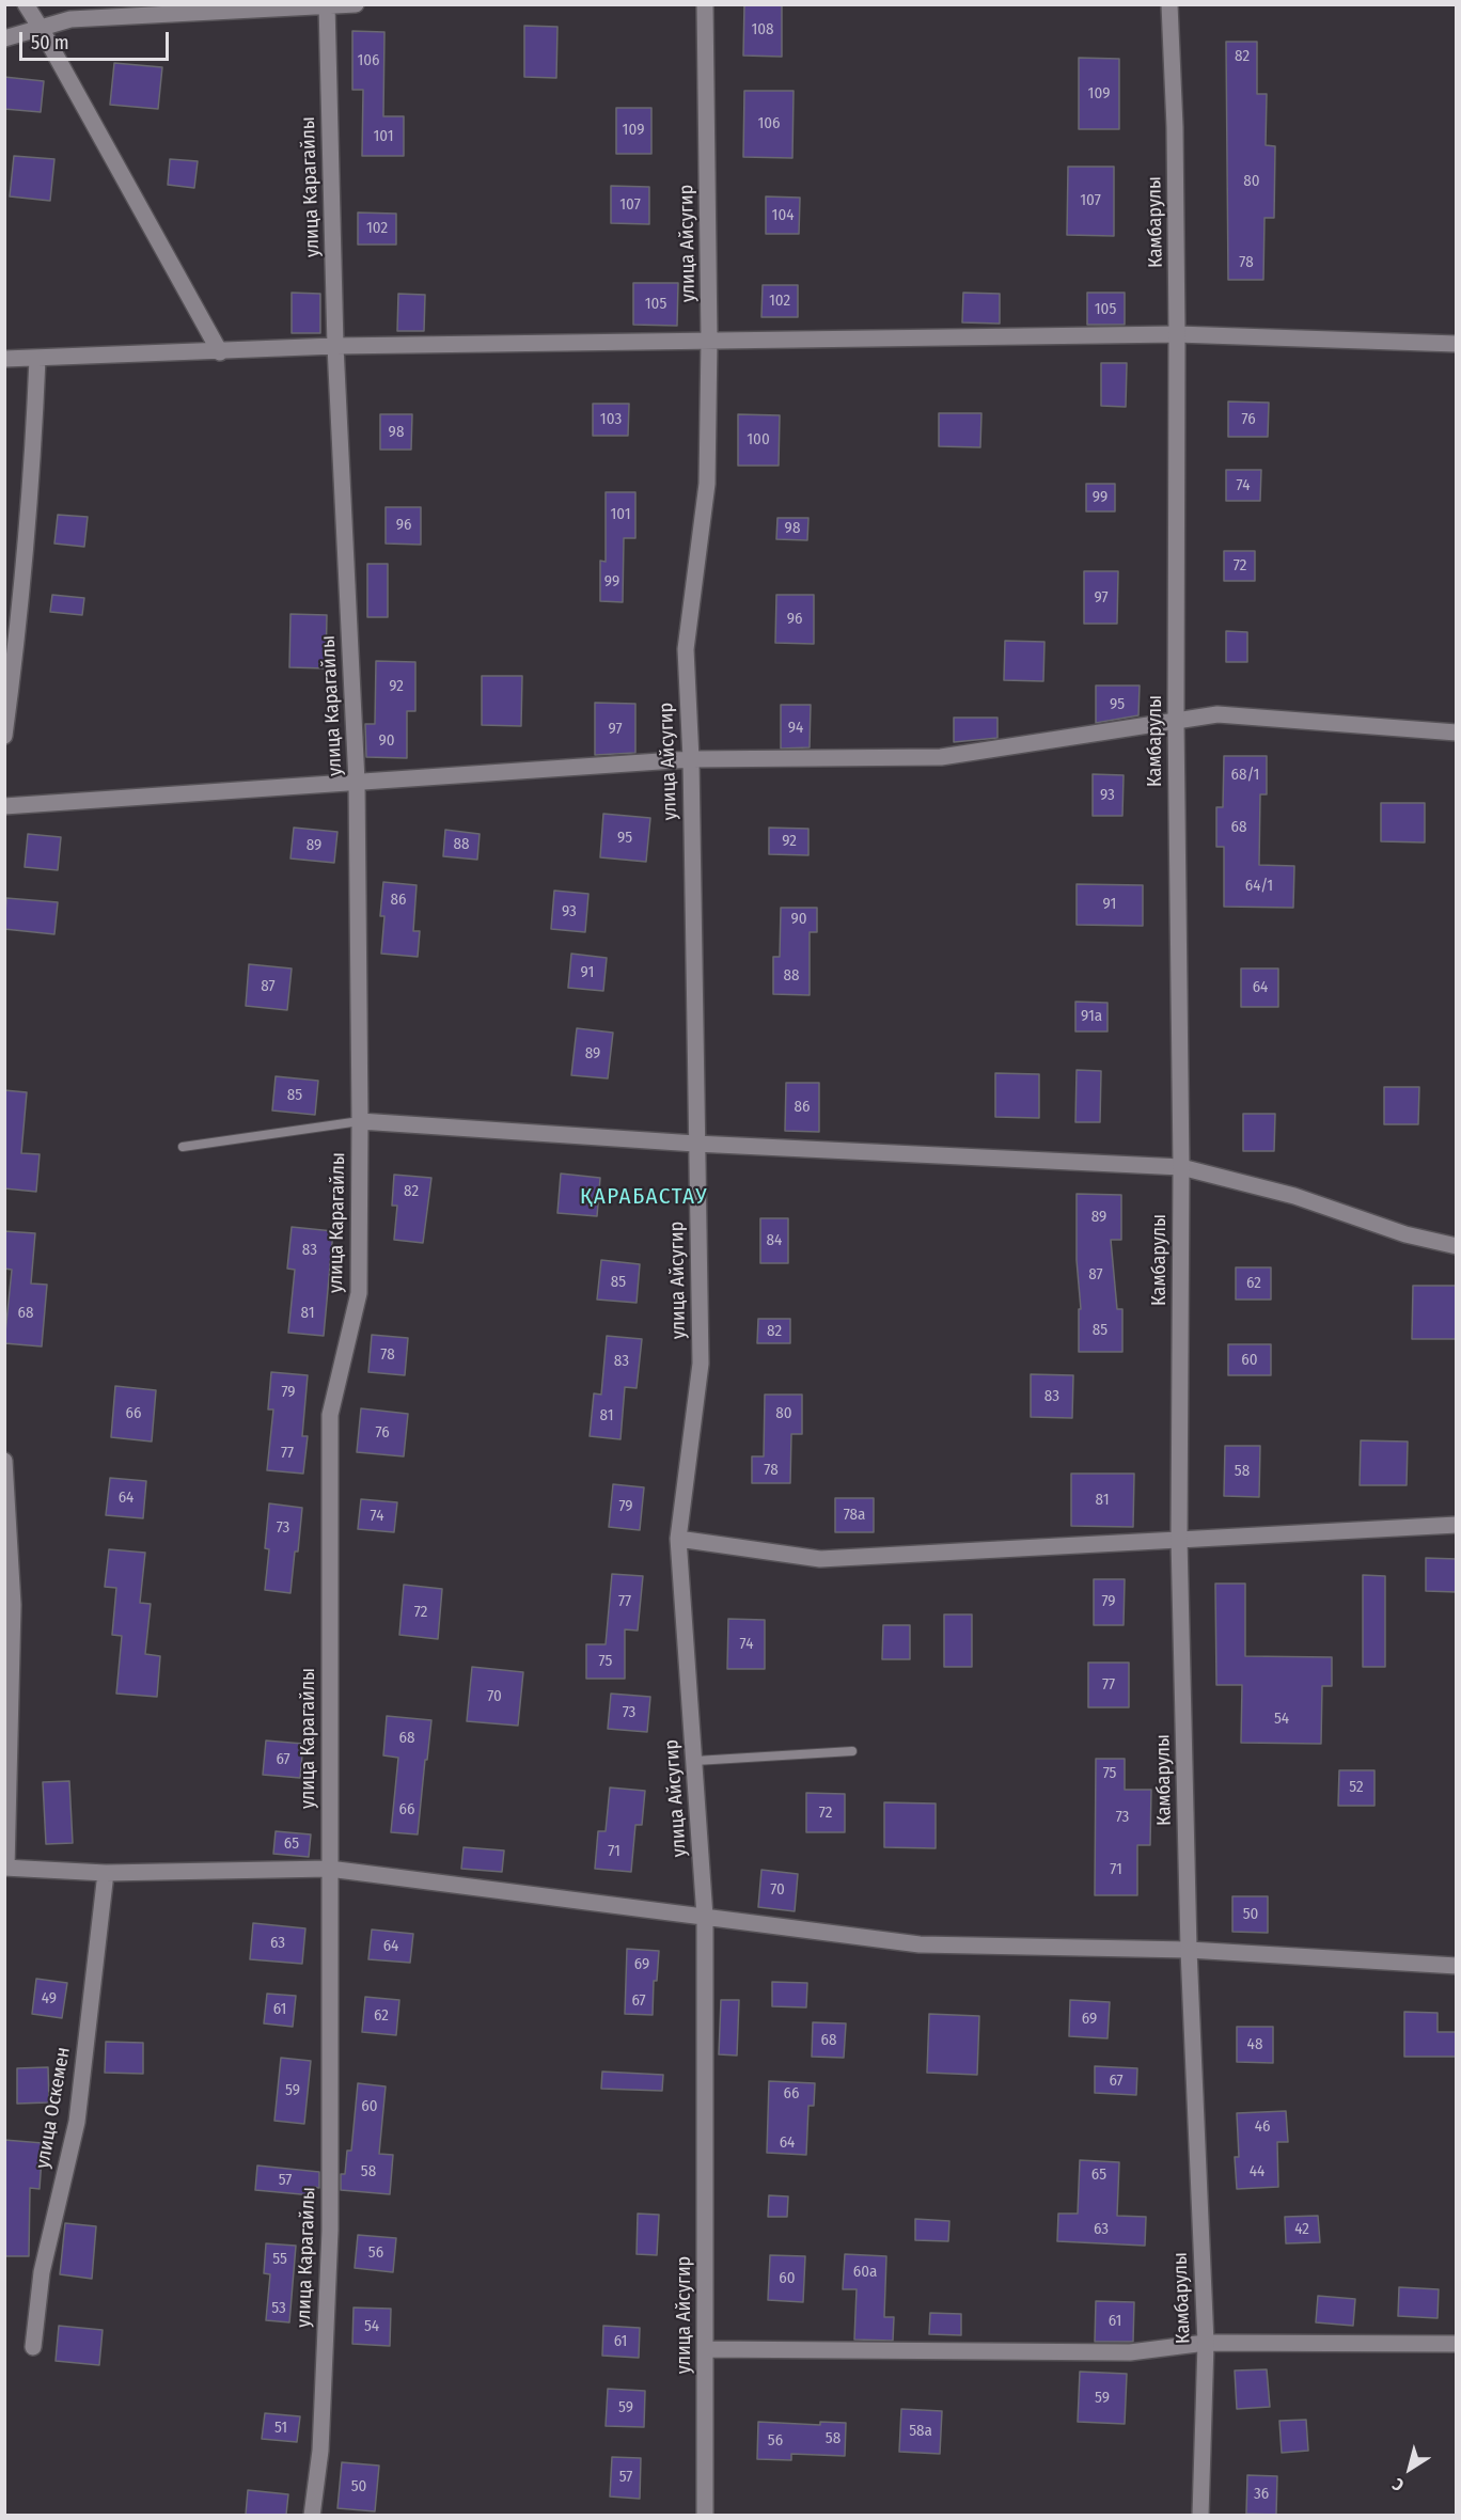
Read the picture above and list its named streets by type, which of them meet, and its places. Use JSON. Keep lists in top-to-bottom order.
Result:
{
  "streets": {
    "street": [
      "улица Карагайлы",
      "Камбарулы",
      "улица Айсугир",
      "улица Оскемен"
    ]
  },
  "districts": ["ҚАРАБАСТАУ"],
  "house_numbers": [
    "108",
    "82",
    "106",
    "109",
    "106",
    "109",
    "101",
    "80",
    "107",
    "107",
    "104",
    "102",
    "78",
    "102",
    "105",
    "105",
    "103",
    "76",
    "98",
    "100",
    "74",
    "99",
    "101",
    "96",
    "98",
    "72",
    "99",
    "97",
    "96",
    "92",
    "95",
    "94",
    "97",
    "90",
    "68/1",
    "93",
    "68",
    "95",
    "92",
    "88",
    "89",
    "64/1",
    "86",
    "91",
    "93",
    "90",
    "91",
    "88",
    "87",
    "64",
    "91а",
    "89",
    "85",
    "86",
    "82",
    "89",
    "84",
    "83",
    "87",
    "85",
    "62",
    "68",
    "81",
    "85",
    "82",
    "78",
    "60",
    "83",
    "79",
    "83",
    "66",
    "80",
    "81",
    "76",
    "77",
    "78",
    "58",
    "64",
    "81",
    "79",
    "78а",
    "74",
    "73",
    "77",
    "79",
    "72",
    "74",
    "75",
    "77",
    "70",
    "73",
    "54",
    "68",
    "67",
    "75",
    "52",
    "66",
    "72",
    "73",
    "65",
    "71",
    "71",
    "70",
    "50",
    "63",
    "64",
    "69",
    "49",
    "67",
    "61",
    "62",
    "69",
    "68",
    "48",
    "67",
    "59",
    "66",
    "60",
    "46",
    "64",
    "58",
    "44",
    "65",
    "57",
    "63",
    "42",
    "56",
    "55",
    "60а",
    "60",
    "53",
    "61",
    "54",
    "61",
    "59",
    "59",
    "51",
    "58а",
    "58",
    "56",
    "57",
    "50",
    "36"
  ],
  "scale_bar": "50 m",
  "north": "bottom left"
}
